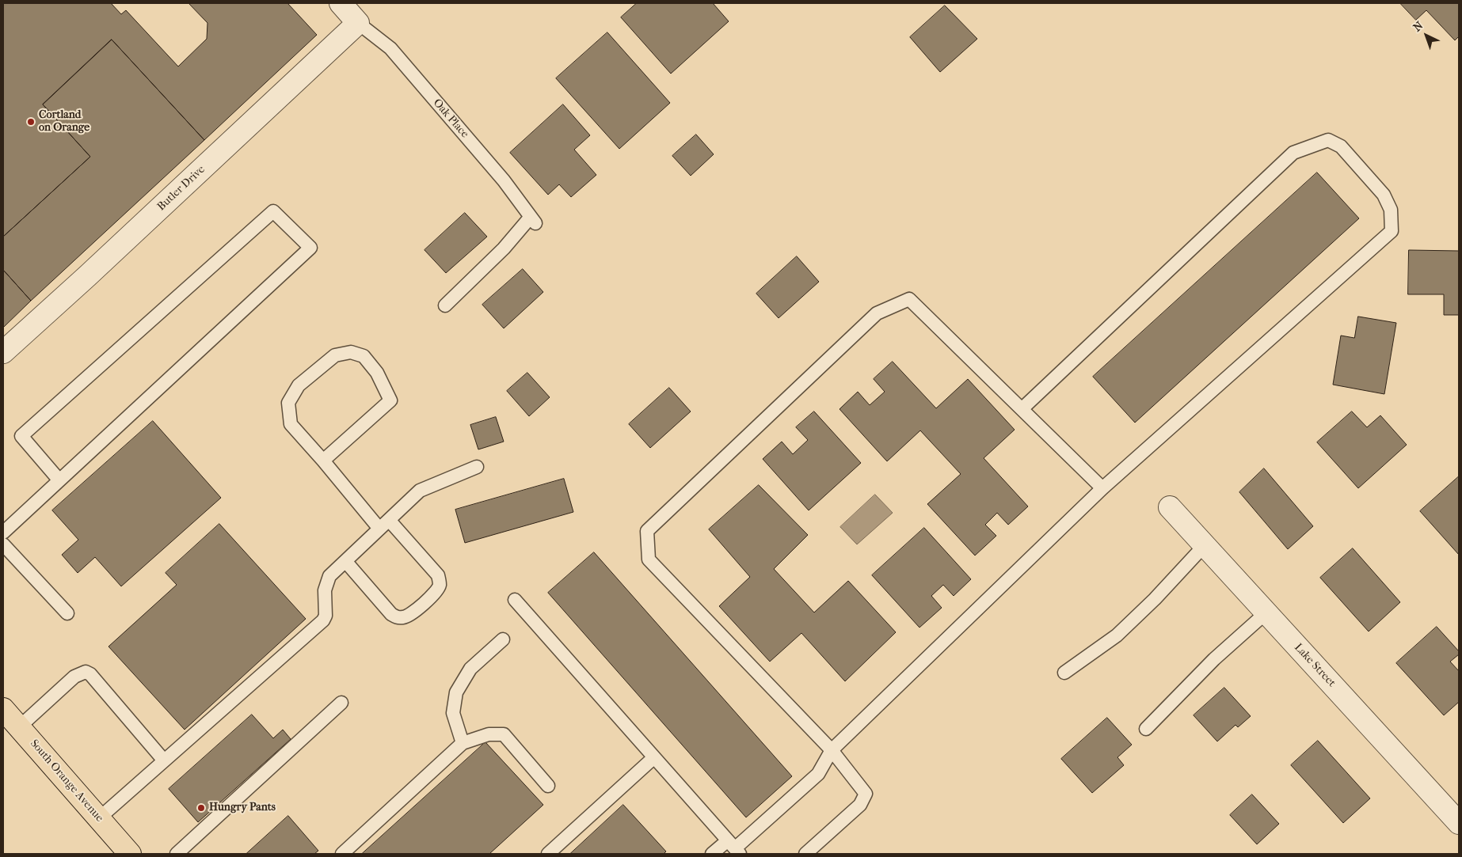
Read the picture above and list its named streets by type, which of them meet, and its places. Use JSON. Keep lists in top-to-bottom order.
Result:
{
  "streets": {
    "main road": ["South Orange Avenue"],
    "street": ["Butler Drive", "Lake Street"],
    "lane": ["Oak Place"]
  },
  "crossings": [
    ["Oak Place", "Butler Drive"]
  ],
  "places": ["Cortland on Orange", "Hungry Pants"],
  "north": "top left"
}
